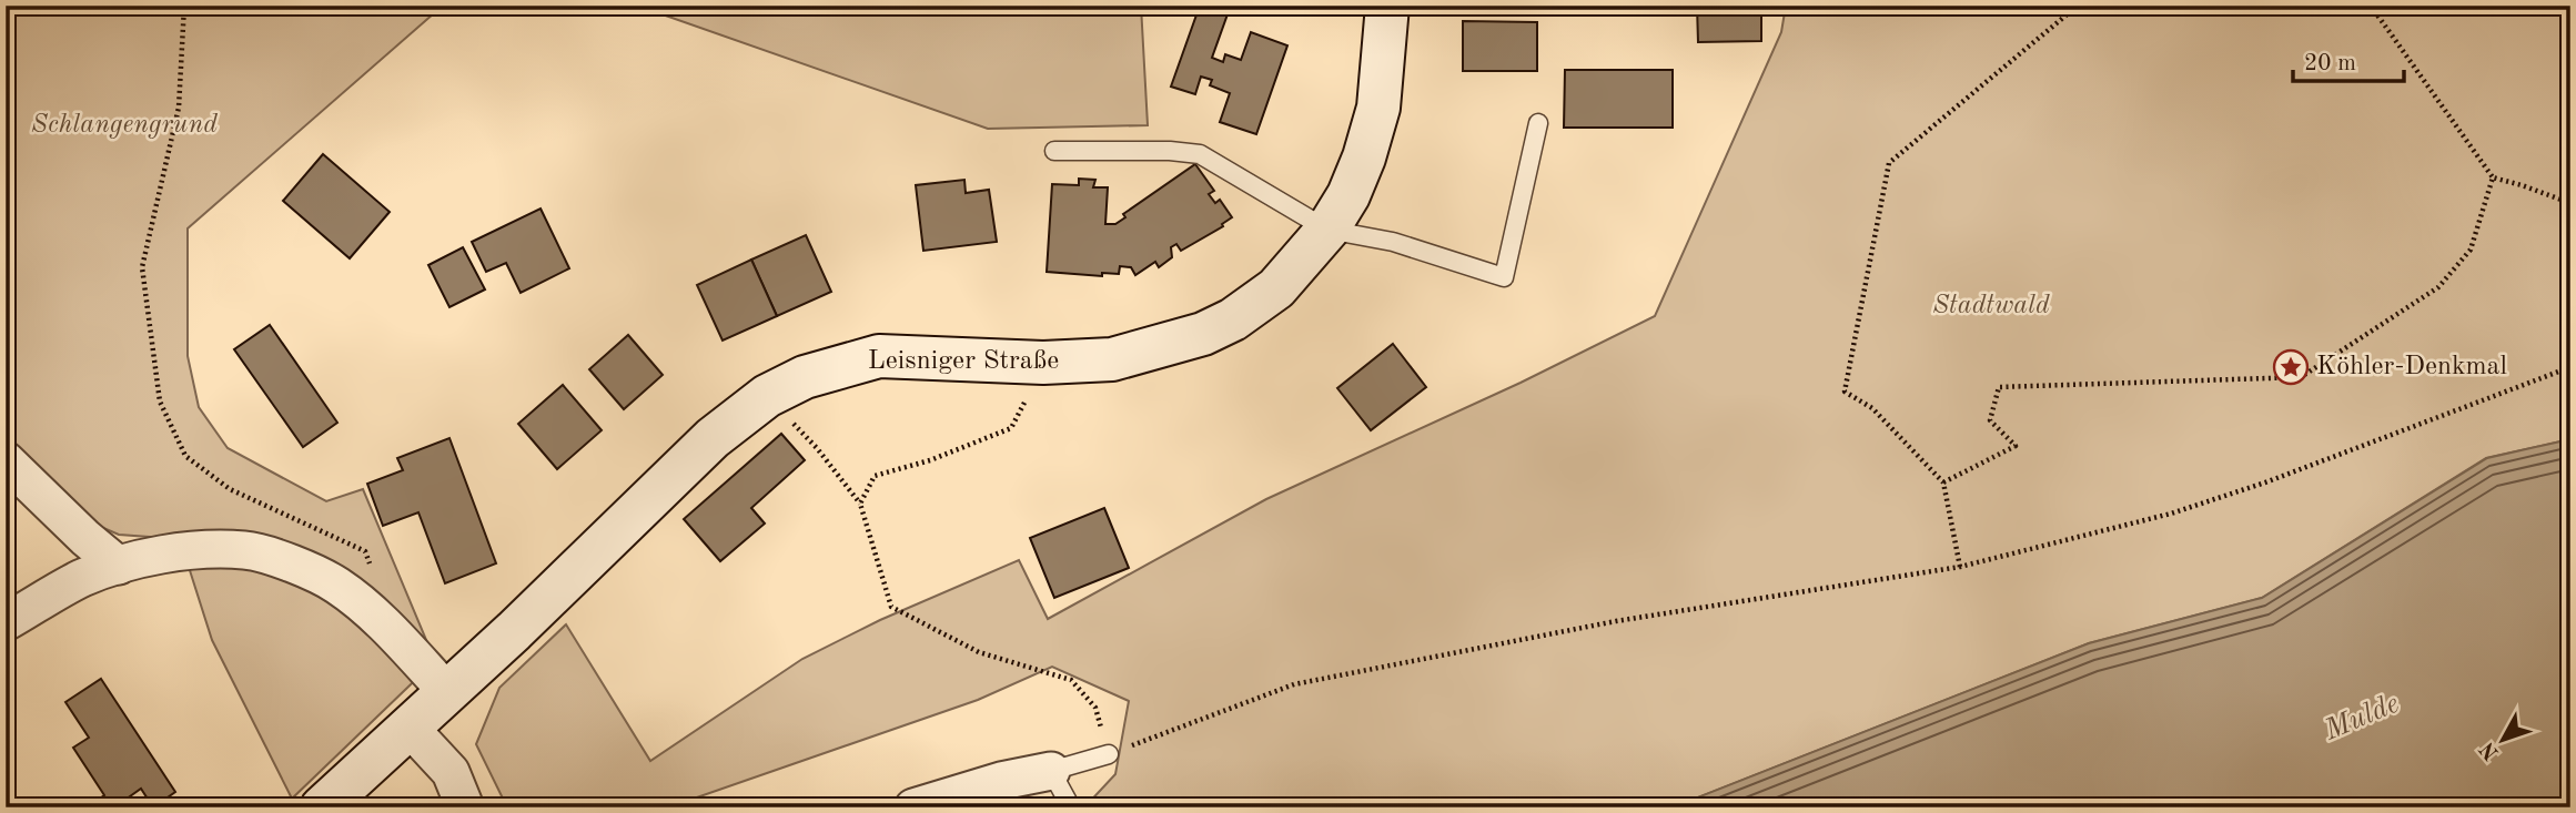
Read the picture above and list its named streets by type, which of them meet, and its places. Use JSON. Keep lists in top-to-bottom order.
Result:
{
  "streets": {
    "main road": ["Leisniger Straße"]
  },
  "water": ["Mulde"],
  "parks": ["Schlangengrund", "Stadtwald"],
  "places": {
    "place": ["Köhler-Denkmal"]
  },
  "scale_bar": "20 m",
  "north": "bottom left"
}
